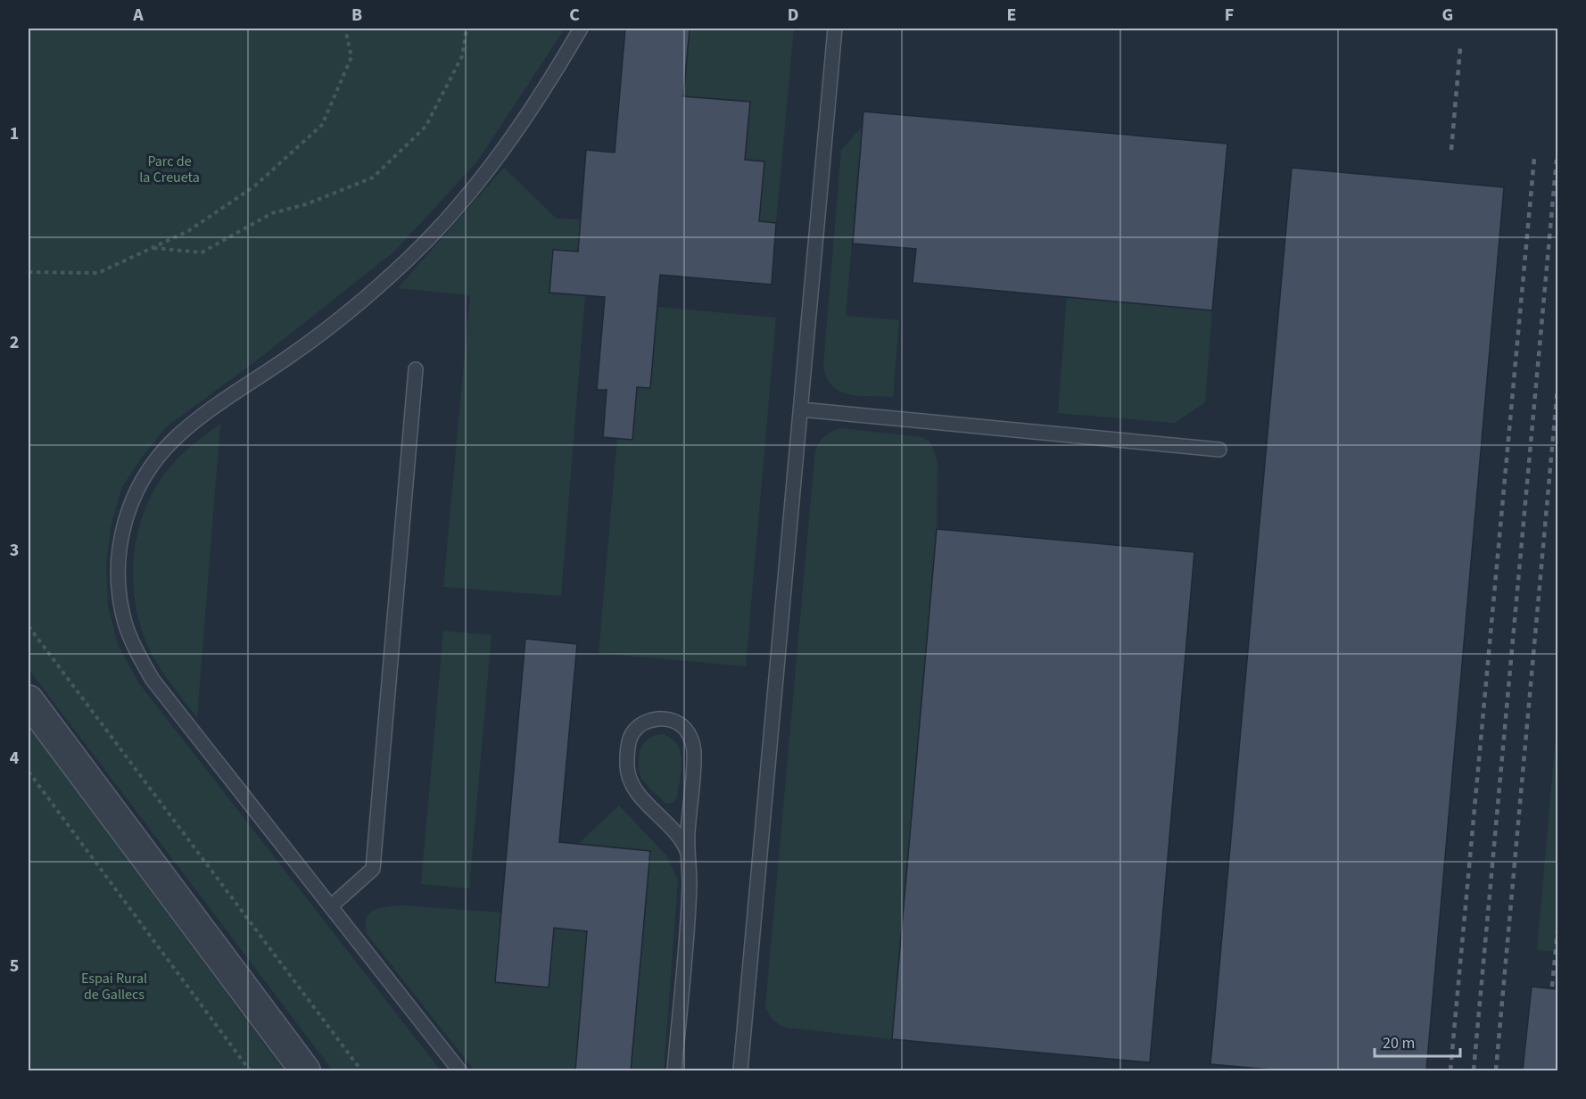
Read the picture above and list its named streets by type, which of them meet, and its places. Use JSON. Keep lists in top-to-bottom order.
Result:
{
  "parks": ["Parc de la Creueta", "Espai Rural de Gallecs"],
  "scale_bar": "20 m",
  "grid": {
    "columns": [
      "A",
      "B",
      "C",
      "D",
      "E",
      "F",
      "G"
    ],
    "rows": [
      "1",
      "2",
      "3",
      "4",
      "5"
    ]
  }
}
